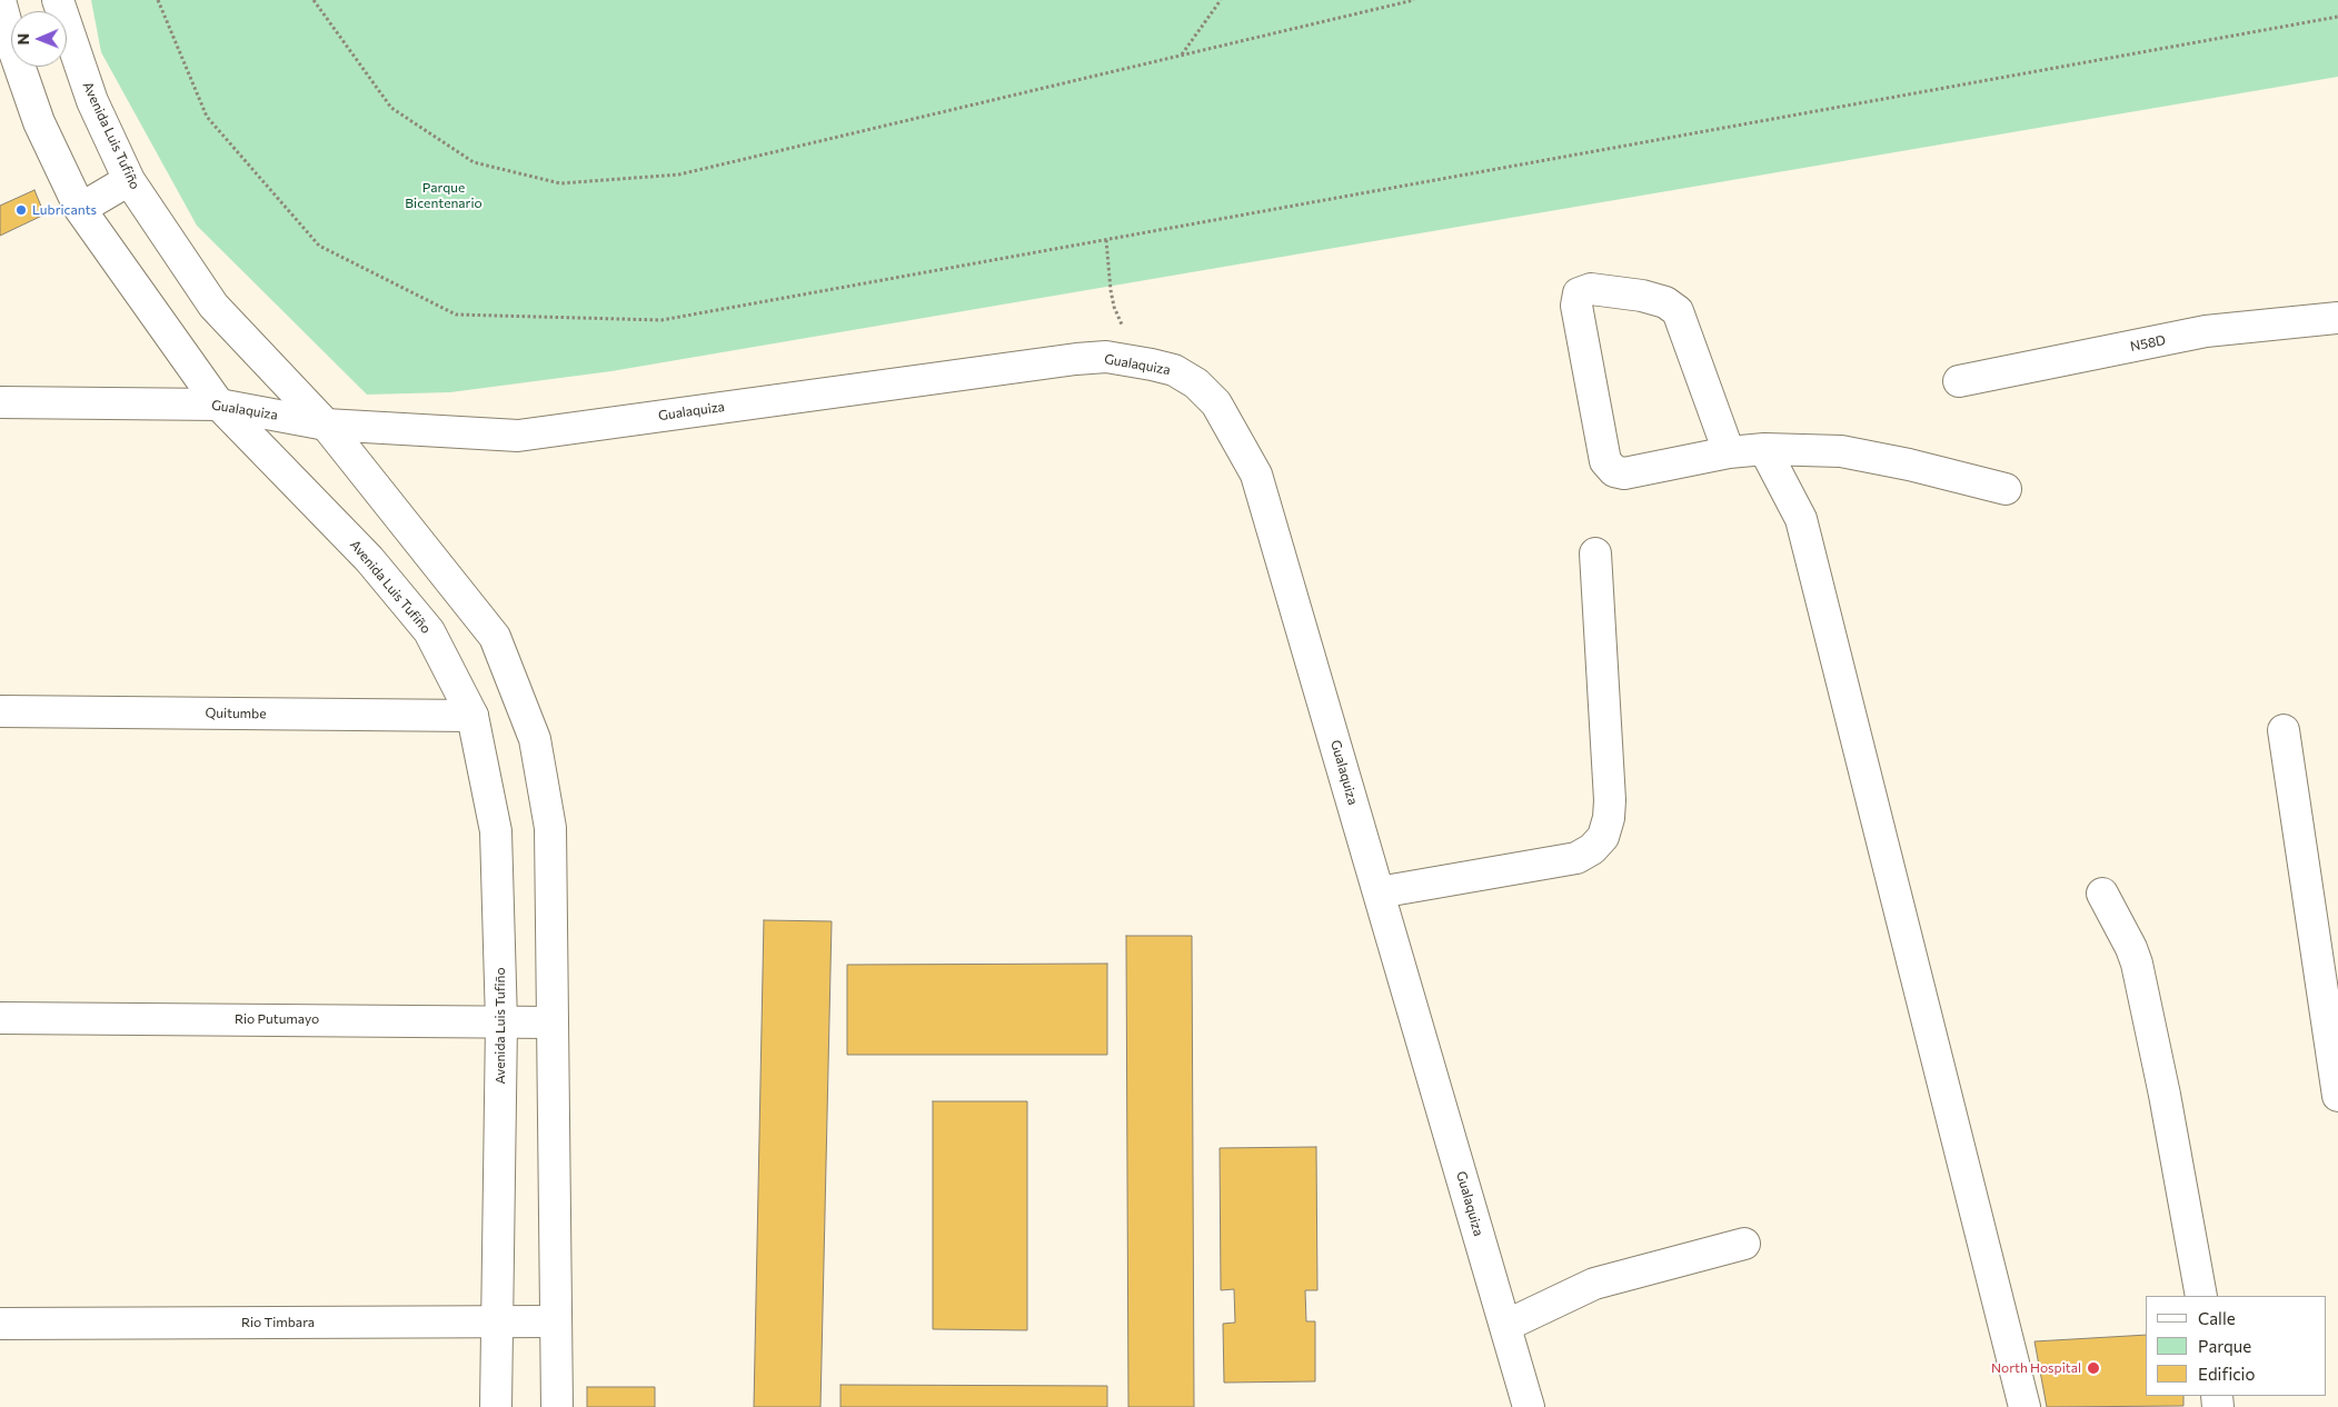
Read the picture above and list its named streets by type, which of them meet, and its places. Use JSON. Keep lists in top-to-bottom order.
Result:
{
  "streets": {
    "street": [
      "Avenida Luis Tufiño",
      "N58D",
      "Gualaquiza",
      "Quitumbe",
      "Rio Putumayo",
      "Rio Timbara"
    ]
  },
  "crossings": [
    ["Avenida Luis Tufiño", "Gualaquiza"],
    ["Avenida Luis Tufiño", "Quitumbe"],
    ["Avenida Luis Tufiño", "Rio Putumayo"],
    ["Avenida Luis Tufiño", "Rio Timbara"]
  ],
  "parks": ["Parque Bicentenario"],
  "places": ["Lubricants", "North Hospital"],
  "legend": ["Calle", "Parque", "Edificio"],
  "north": "left"
}
